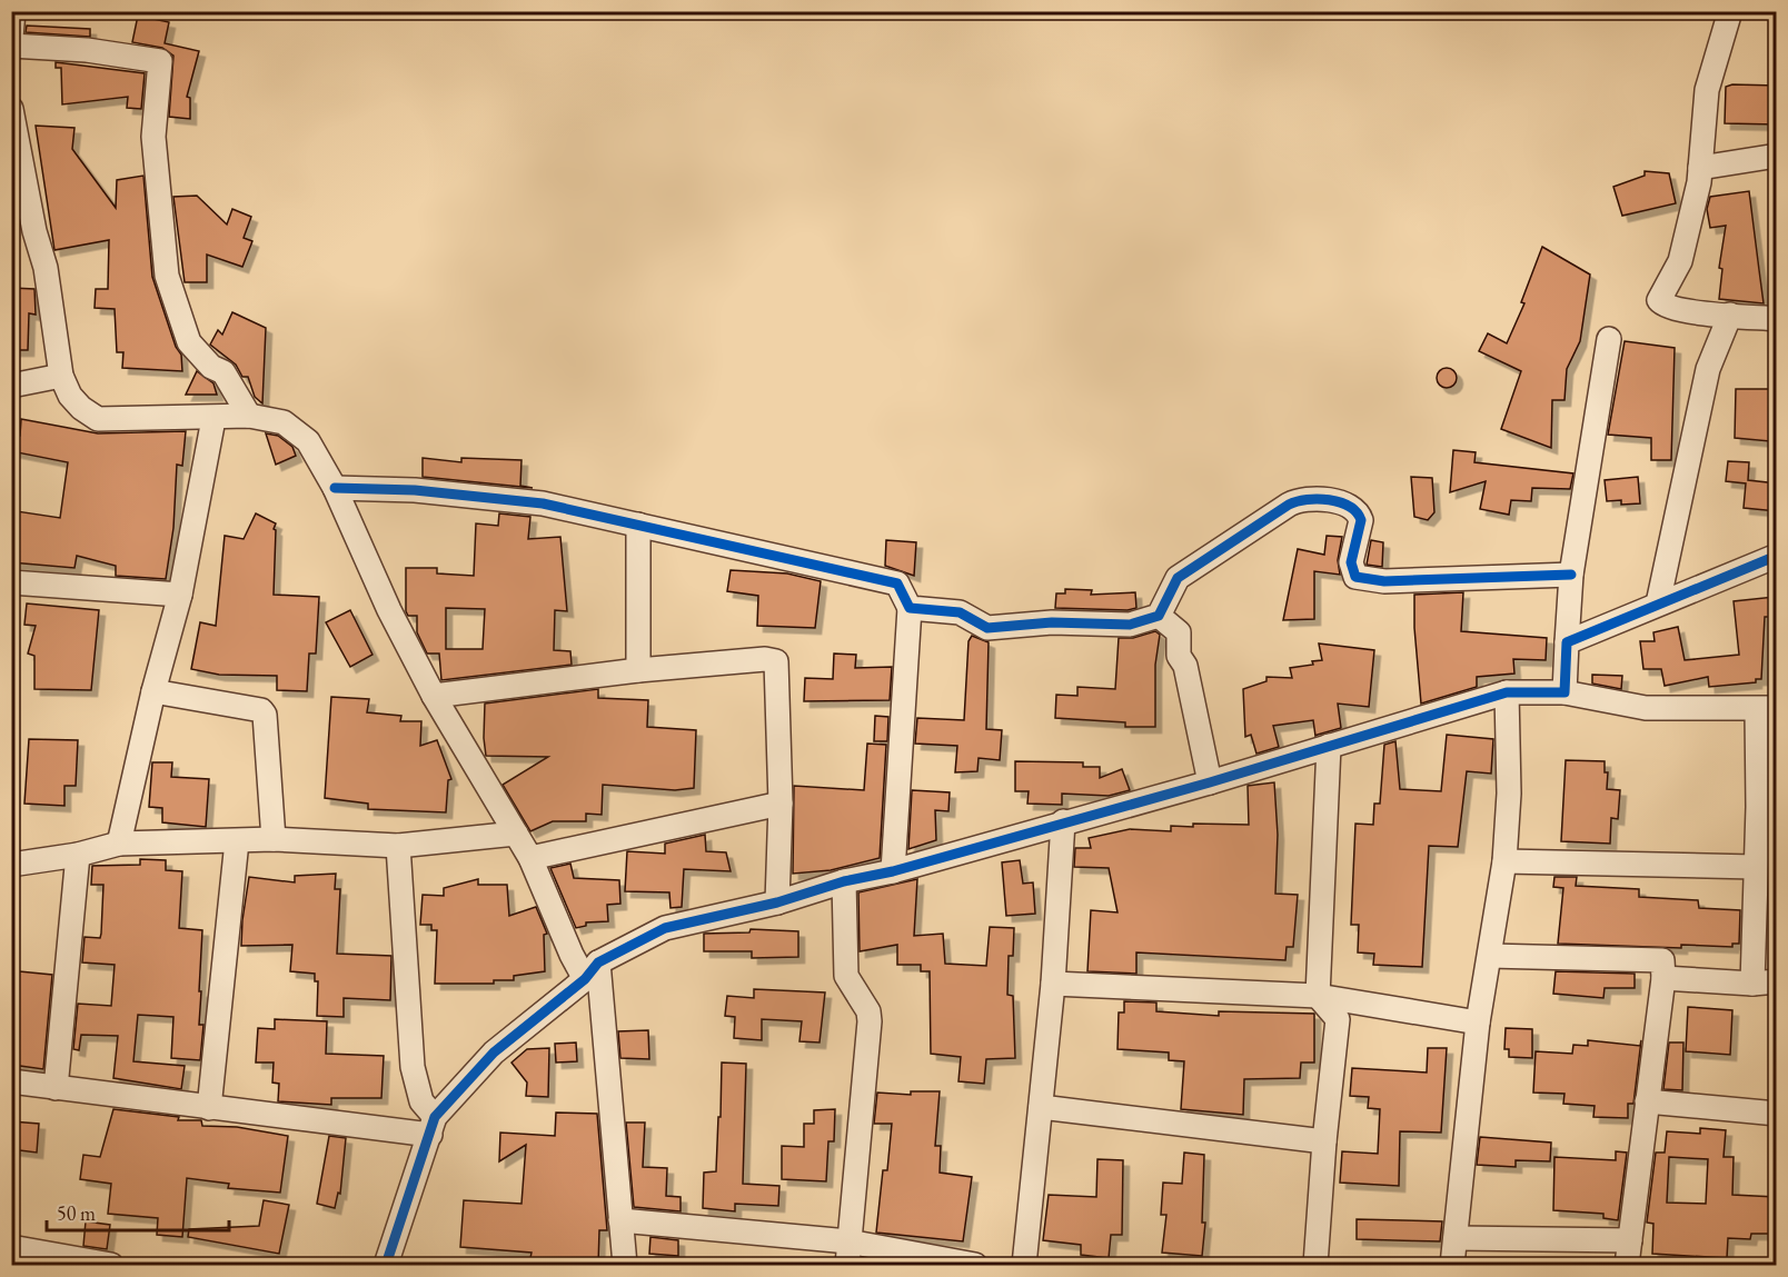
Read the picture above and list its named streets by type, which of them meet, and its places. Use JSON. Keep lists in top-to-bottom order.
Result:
{
  "scale_bar": "50 m"
}
